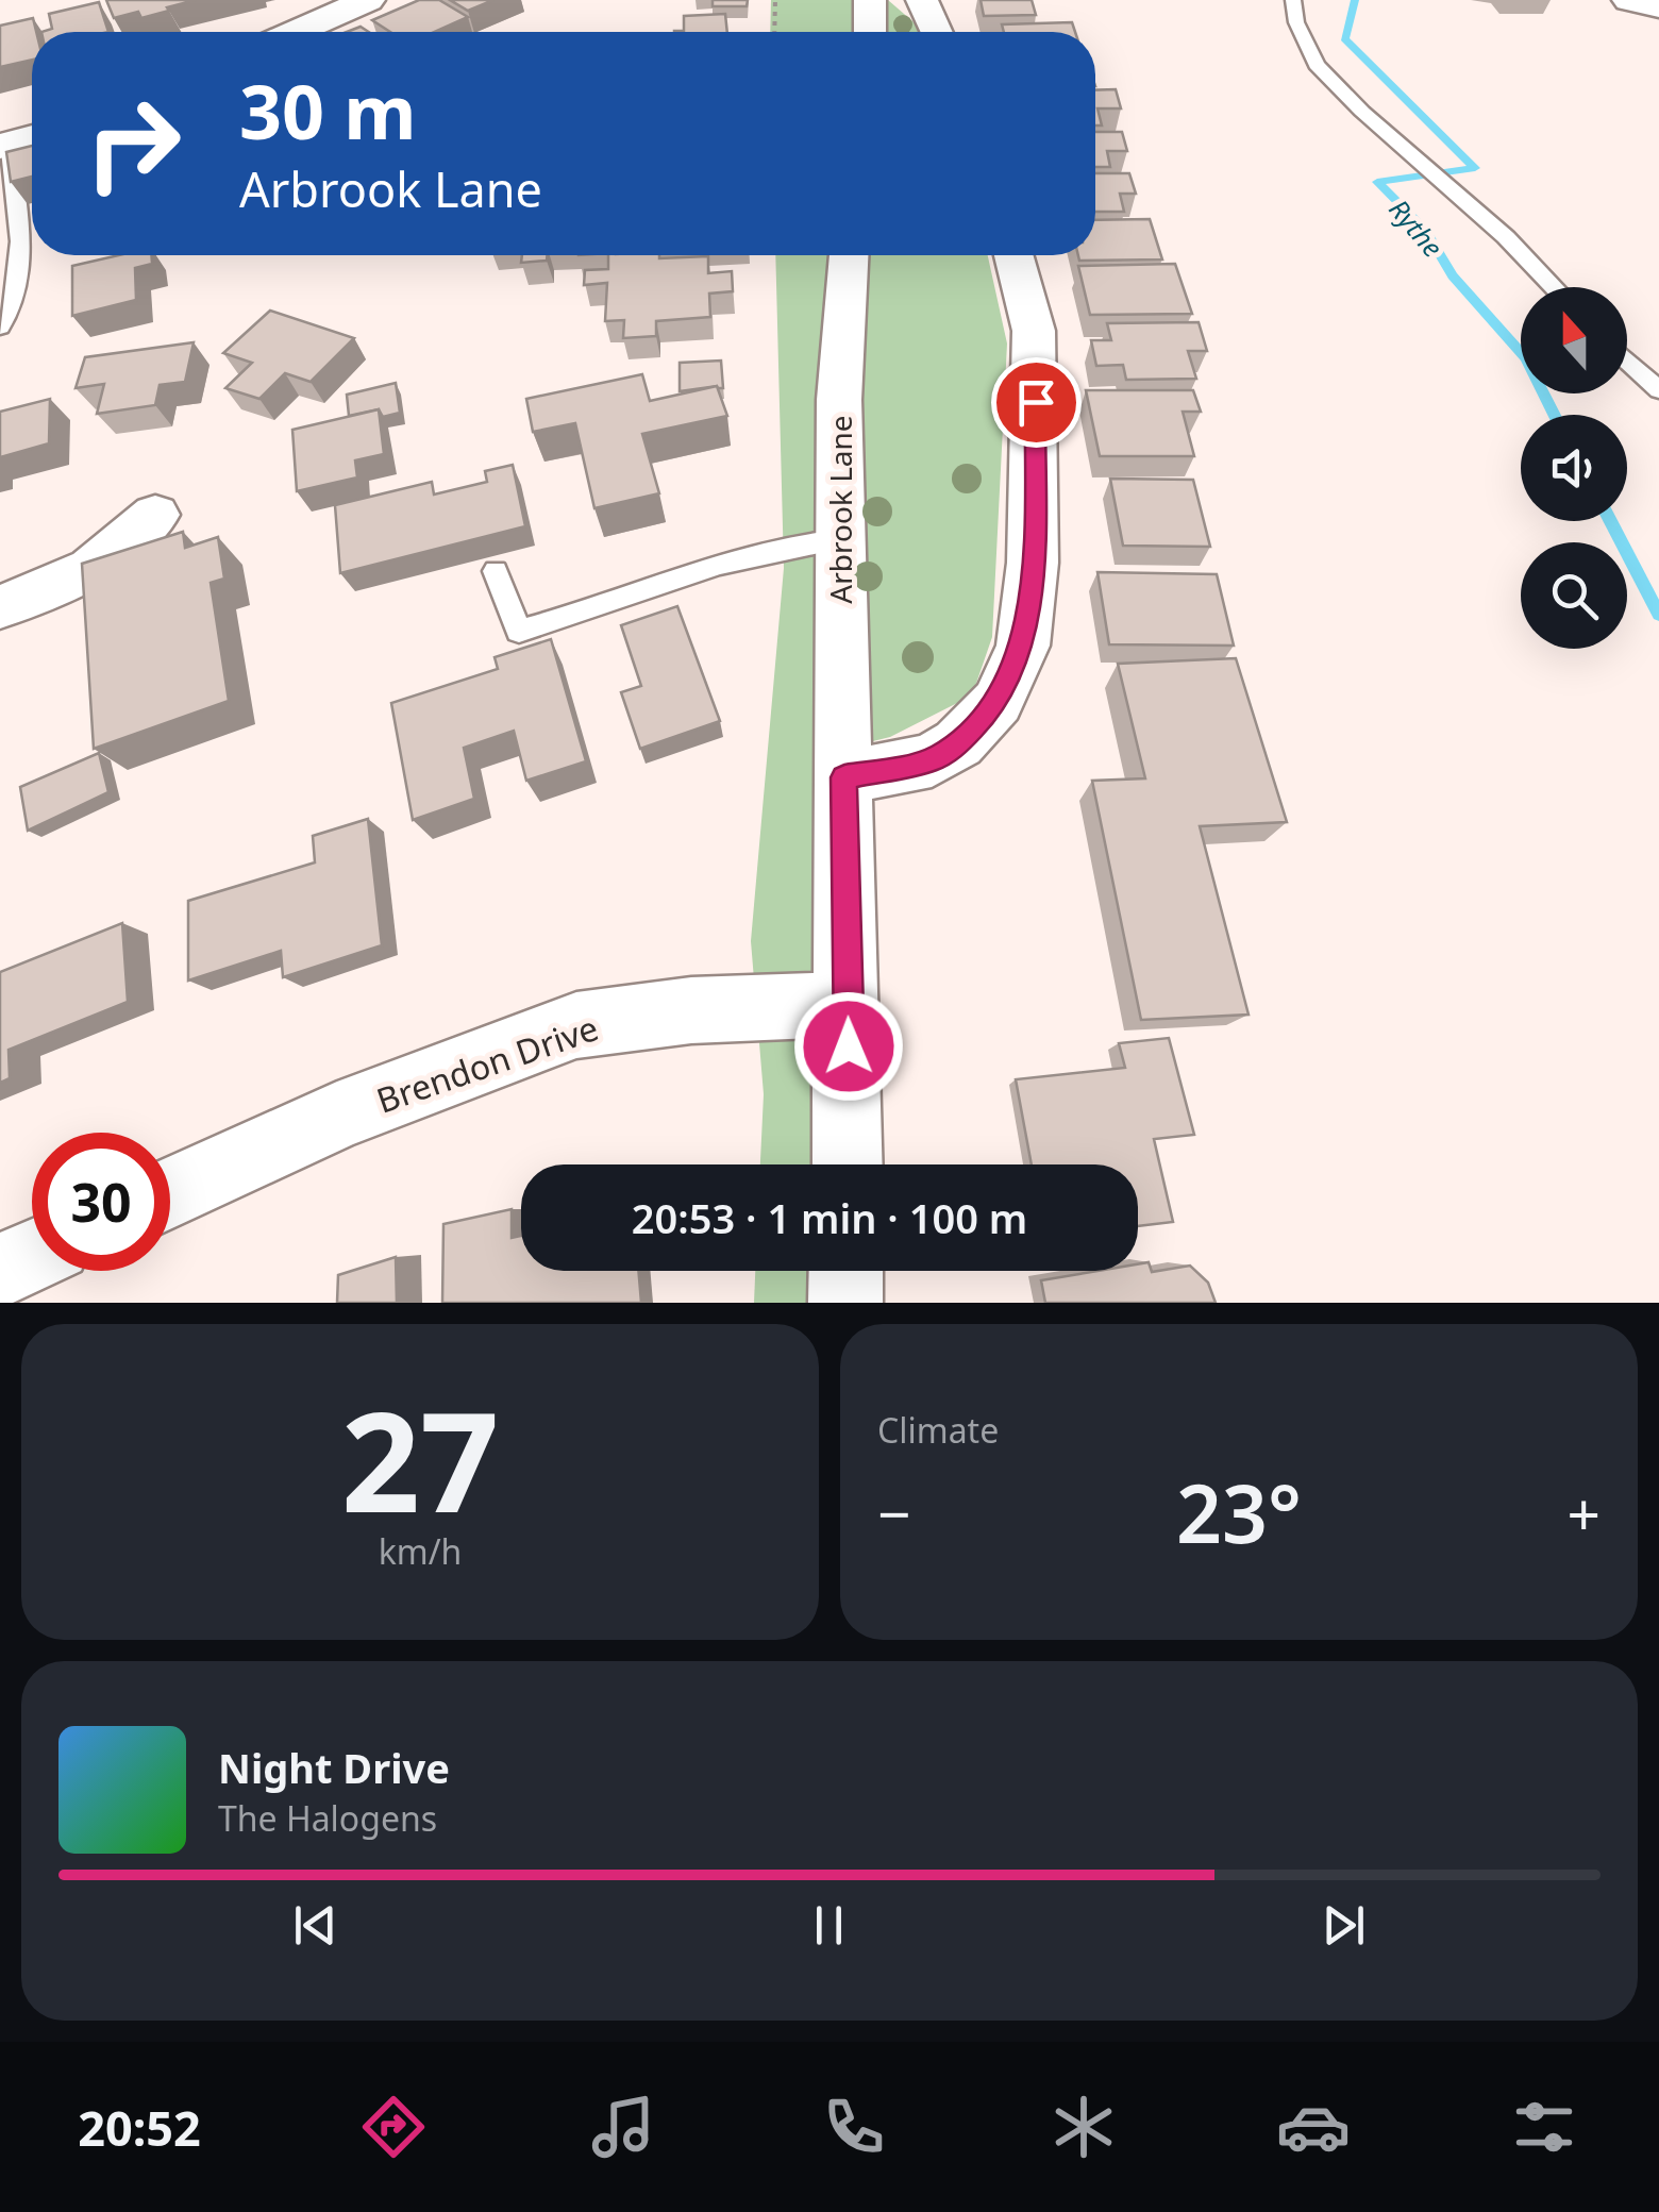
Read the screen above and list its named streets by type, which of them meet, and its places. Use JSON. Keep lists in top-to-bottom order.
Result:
{
  "streets": {
    "street": ["Arbrook Lane", "Brendon Drive"]
  },
  "crossings": [
    ["Arbrook Lane", "Brendon Drive"]
  ],
  "water": ["Rythe"],
  "north": "top",
  "page": {
    "turn": ["30 m", "Arbrook Lane"],
    "limit": "30",
    "trip": "20:53 · 1 min · 100 m",
    "tile": [
      ["27", "km/h"],
      "Climate"
    ],
    "heat": ["−", "23°", "+"],
    "song": ["Night Drive", "The Halogens"],
    "tabs": "20:52"
  }
}
